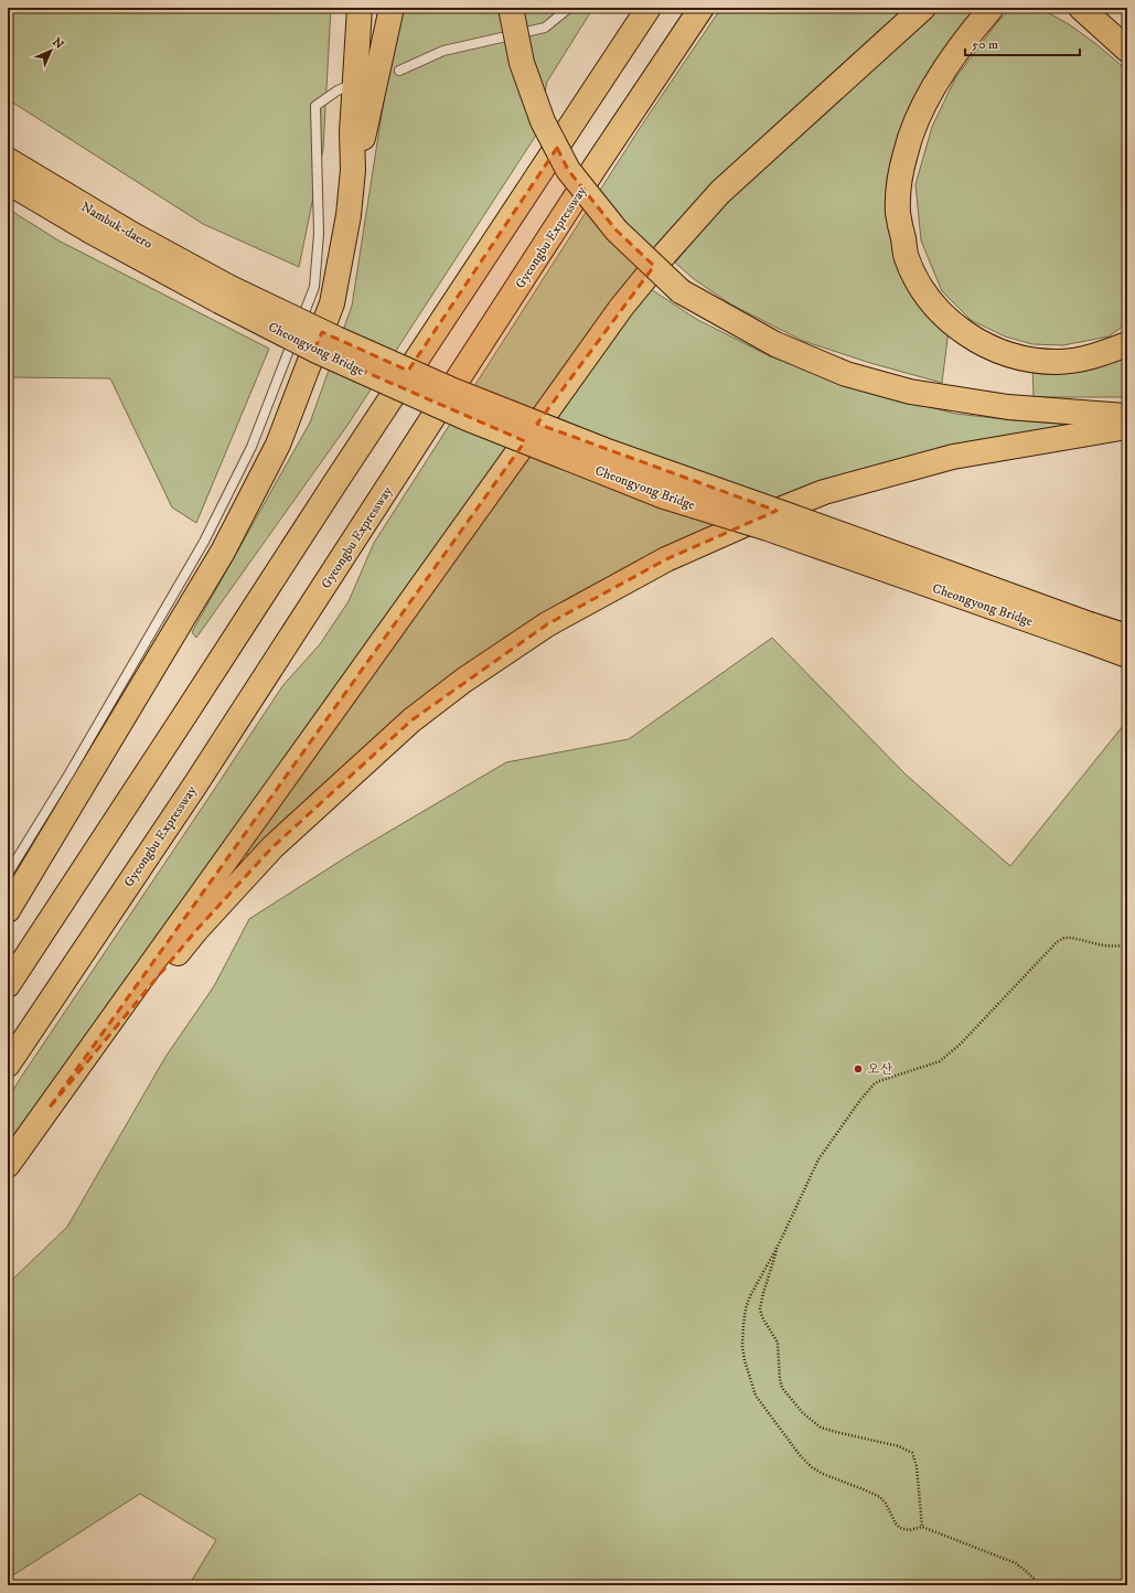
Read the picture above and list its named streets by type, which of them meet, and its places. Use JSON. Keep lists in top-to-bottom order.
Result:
{
  "streets": {
    "highway": ["Nambuk-daero", "Gyeongbu Expressway", "Cheongyong Bridge"]
  },
  "crossings": [
    ["Nambuk-daero", "Cheongyong Bridge"]
  ],
  "places": ["오산"],
  "scale_bar": "50 m",
  "north": "top right"
}
